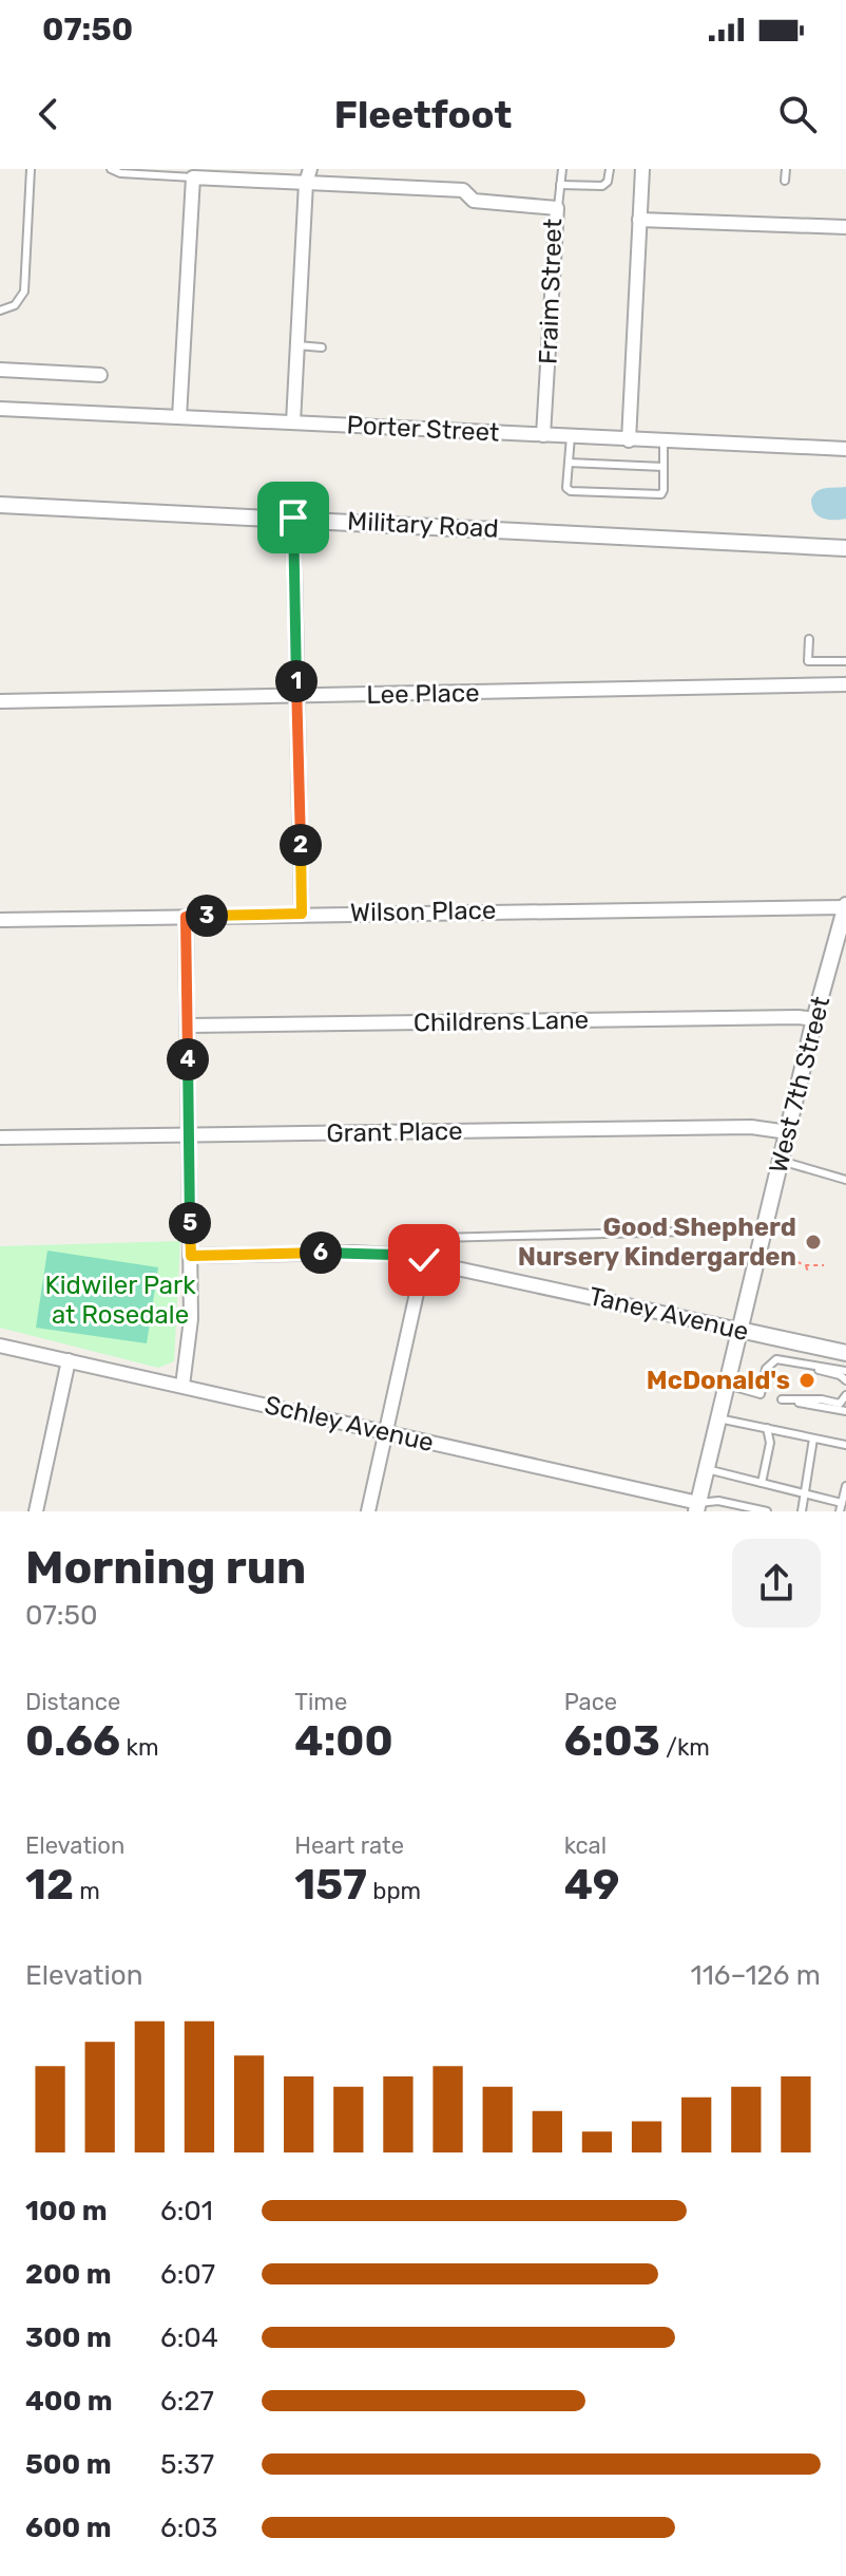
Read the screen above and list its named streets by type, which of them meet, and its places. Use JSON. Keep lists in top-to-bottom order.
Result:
{
  "streets": {
    "street": [
      "Fraim Street",
      "Porter Street",
      "Military Road",
      "Lee Place",
      "Wilson Place",
      "Childrens Lane",
      "West 7th Street",
      "Grant Place",
      "Taney Avenue",
      "Schley Avenue"
    ]
  },
  "crossings": [
    ["Fraim Street", "Porter Street"],
    ["Wilson Place", "West 7th Street"],
    ["Childrens Lane", "West 7th Street"],
    ["West 7th Street", "Grant Place"],
    ["West 7th Street", "Taney Avenue"],
    ["West 7th Street", "Schley Avenue"]
  ],
  "parks": ["Kidwiler Park at Rosedale"],
  "places": ["Good Shepherd Nursery Kindergarden", "McDonald's"],
  "page": {
    "status": "07:50",
    "header": "Fleetfoot",
    "pins": [
      "1",
      "2",
      "3",
      "4",
      "5",
      "6"
    ],
    "heading": ["Morning run", "07:50"],
    "stats": [
      ["Distance", "0.66 km"],
      ["Time", "4:00"],
      ["Pace", "6:03 /km"],
      ["Elevation", "12 m"],
      ["Heart rate", "157 bpm"],
      ["kcal", "49"]
    ],
    "chart": ["Elevation", "116–126 m"],
    "list": [
      {
        "name": "100 m",
        "note": "6:01"
      },
      {
        "name": "200 m",
        "note": "6:07"
      },
      {
        "name": "300 m",
        "note": "6:04"
      },
      {
        "name": "400 m",
        "note": "6:27"
      },
      {
        "name": "500 m",
        "note": "5:37"
      },
      {
        "name": "600 m",
        "note": "6:03"
      }
    ]
  }
}
